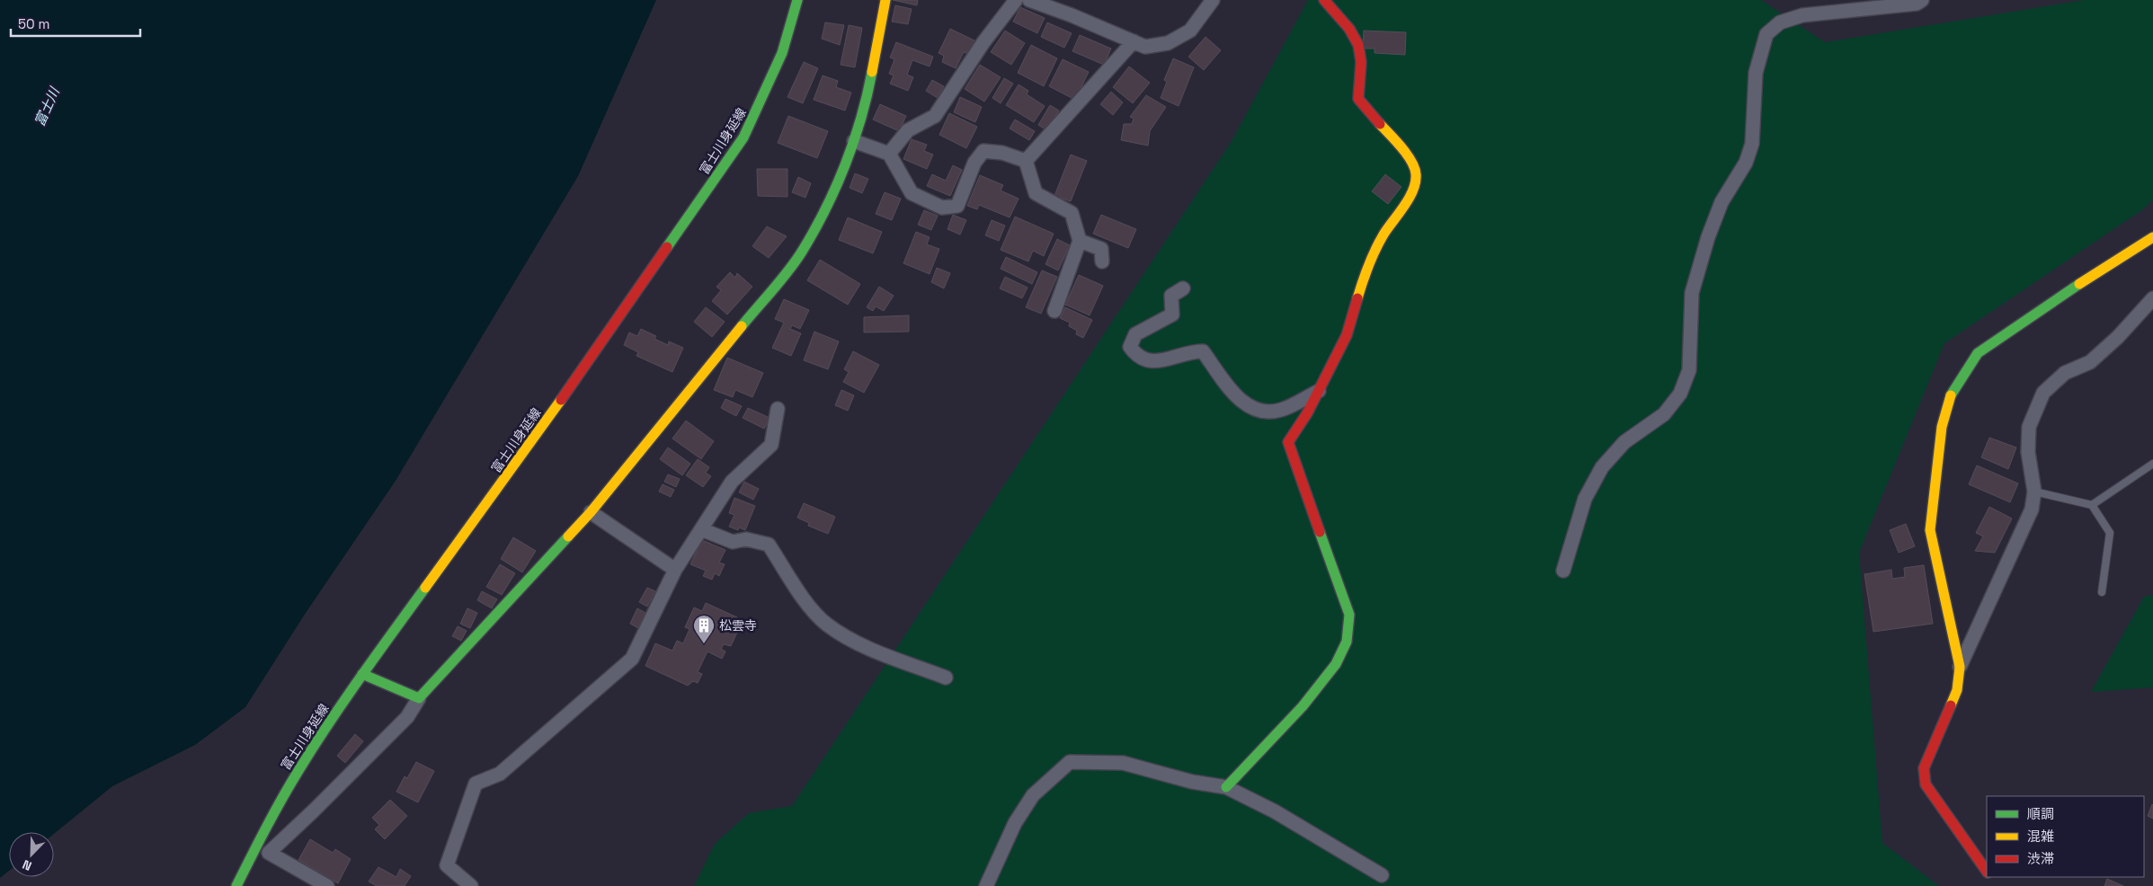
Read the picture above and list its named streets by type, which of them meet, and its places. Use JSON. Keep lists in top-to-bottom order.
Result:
{
  "streets": {
    "street": ["富士川身延線"]
  },
  "water": ["富士川"],
  "places": {
    "building": ["松雲寺"]
  },
  "legend": ["順調", "混雑", "渋滞"],
  "scale_bar": "50 m",
  "north": "bottom left"
}
